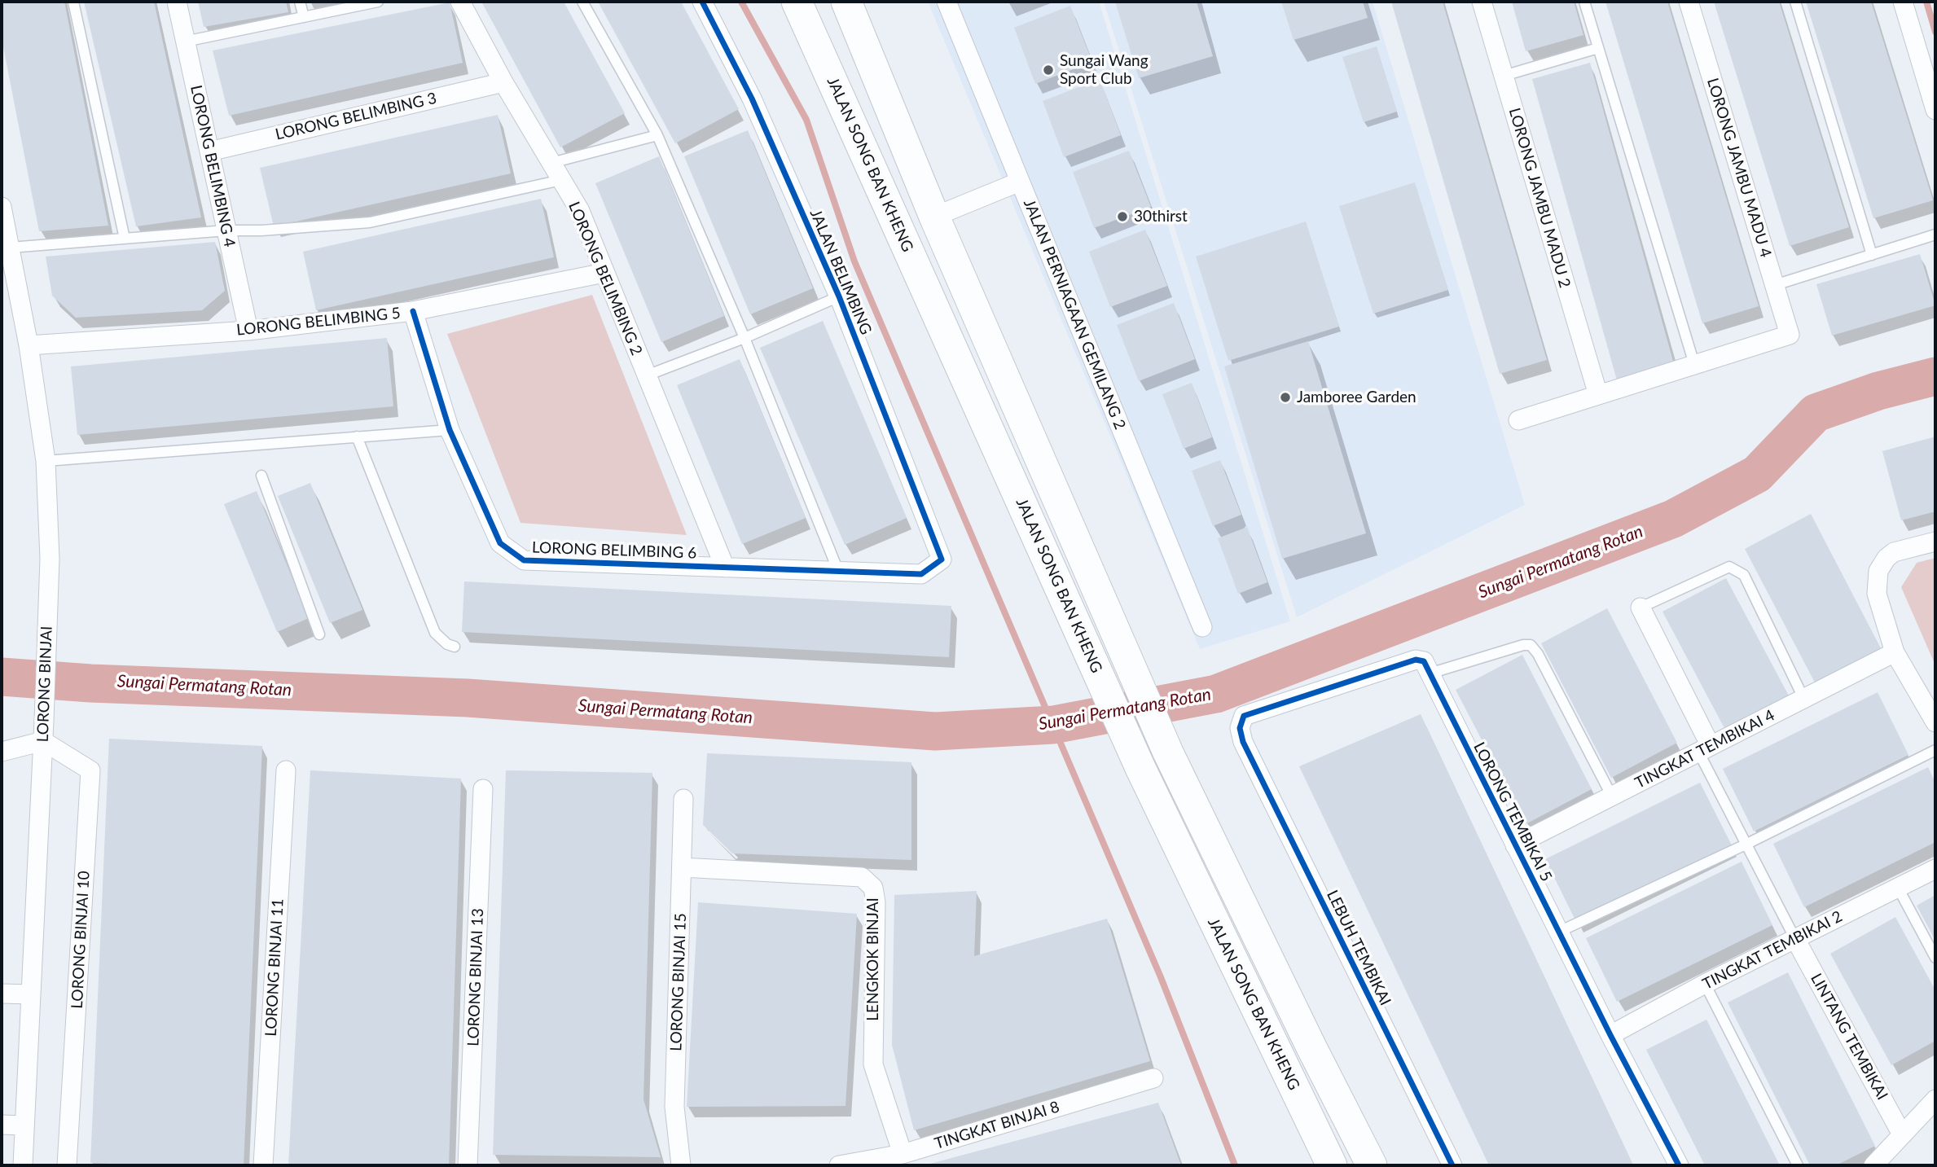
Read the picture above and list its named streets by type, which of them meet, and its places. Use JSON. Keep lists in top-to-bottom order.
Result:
{
  "streets": {
    "main road": ["JALAN SONG BAN KHENG"],
    "street": [
      "LORONG BELIMBING 3",
      "LORONG BELIMBING 4",
      "LORONG JAMBU MADU 4",
      "LORONG JAMBU MADU 2",
      "JALAN BELIMBING",
      "LORONG BELIMBING 2",
      "JALAN PERNIAGAAN GEMILANG 2",
      "LORONG BELIMBING 5",
      "LORONG BELIMBING 6",
      "LORONG BINJAI",
      "TINGKAT TEMBIKAI 4",
      "LORONG TEMBIKAI 5",
      "LORONG BINJAI 10",
      "LEBUH TEMBIKAI",
      "TINGKAT TEMBIKAI 2",
      "LENGKOK BINJAI",
      "LORONG BINJAI 11",
      "LORONG BINJAI 13",
      "LORONG BINJAI 15",
      "LINTANG TEMBIKAI",
      "TINGKAT BINJAI 8"
    ]
  },
  "crossings": [
    ["LORONG BELIMBING 3", "LORONG BELIMBING 4"],
    ["LORONG BELIMBING 3", "LORONG BELIMBING 2"],
    ["LORONG BELIMBING 4", "LORONG BELIMBING 5"],
    ["JALAN BELIMBING", "LORONG BELIMBING 6"],
    ["LORONG BELIMBING 2", "LORONG BELIMBING 5"],
    ["LORONG BELIMBING 2", "LORONG BELIMBING 6"],
    ["LORONG BELIMBING 5", "LORONG BELIMBING 6"],
    ["LORONG BELIMBING 5", "LORONG BINJAI"],
    ["LORONG BINJAI", "LORONG BINJAI 10"],
    ["TINGKAT TEMBIKAI 4", "LORONG TEMBIKAI 5"],
    ["LORONG TEMBIKAI 5", "LEBUH TEMBIKAI"],
    ["LORONG TEMBIKAI 5", "TINGKAT TEMBIKAI 2"],
    ["TINGKAT TEMBIKAI 2", "LINTANG TEMBIKAI"],
    ["LENGKOK BINJAI", "LORONG BINJAI 15"],
    ["LENGKOK BINJAI", "TINGKAT BINJAI 8"]
  ],
  "water": ["Sungai Permatang Rotan"],
  "places": ["Sungai Wang Sport Club", "30thirst", "Jamboree Garden"]
}
